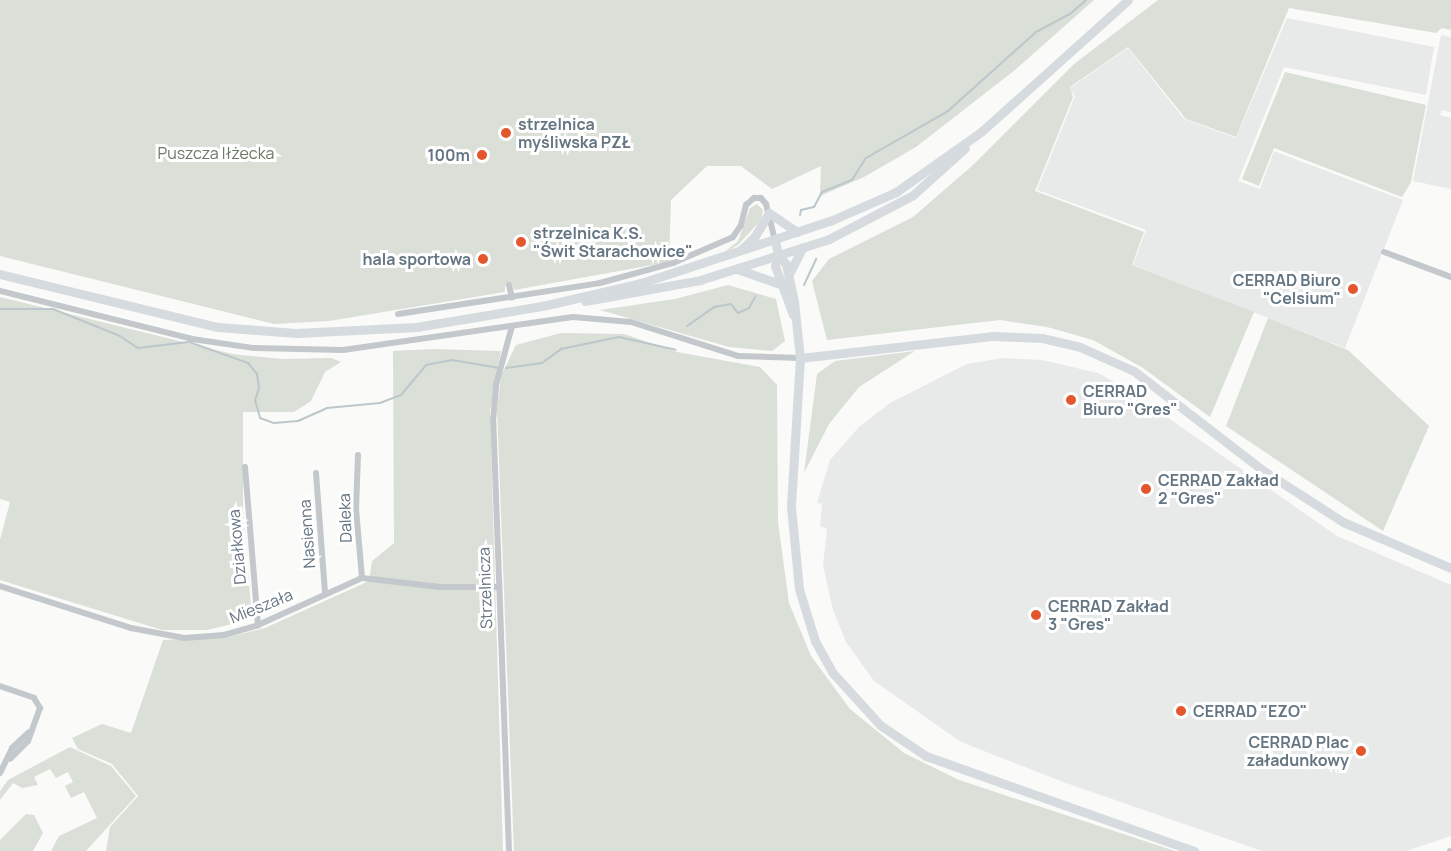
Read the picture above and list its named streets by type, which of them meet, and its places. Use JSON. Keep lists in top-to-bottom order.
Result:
{
  "streets": {
    "street": [
      "Daleka",
      "Nasienna",
      "Działkowa",
      "Strzelnicza",
      "Mieszała"
    ]
  },
  "crossings": [
    ["Daleka", "Mieszała"],
    ["Nasienna", "Mieszała"],
    ["Działkowa", "Mieszała"],
    ["Strzelnicza", "Mieszała"]
  ],
  "parks": ["Puszcza Iłżecka"],
  "places": [
    "strzelnica myśliwska PZŁ",
    "100m",
    "strzelnica K.S. \"Świt Starachowice\"",
    "hala sportowa",
    "CERRAD Biuro \"Celsium\"",
    "CERRAD Biuro \"Gres\"",
    "CERRAD Zakład 2 \"Gres\"",
    "CERRAD Zakład 3 \"Gres\"",
    "CERRAD \"EZO\"",
    "CERRAD Plac załadunkowy"
  ]
}
